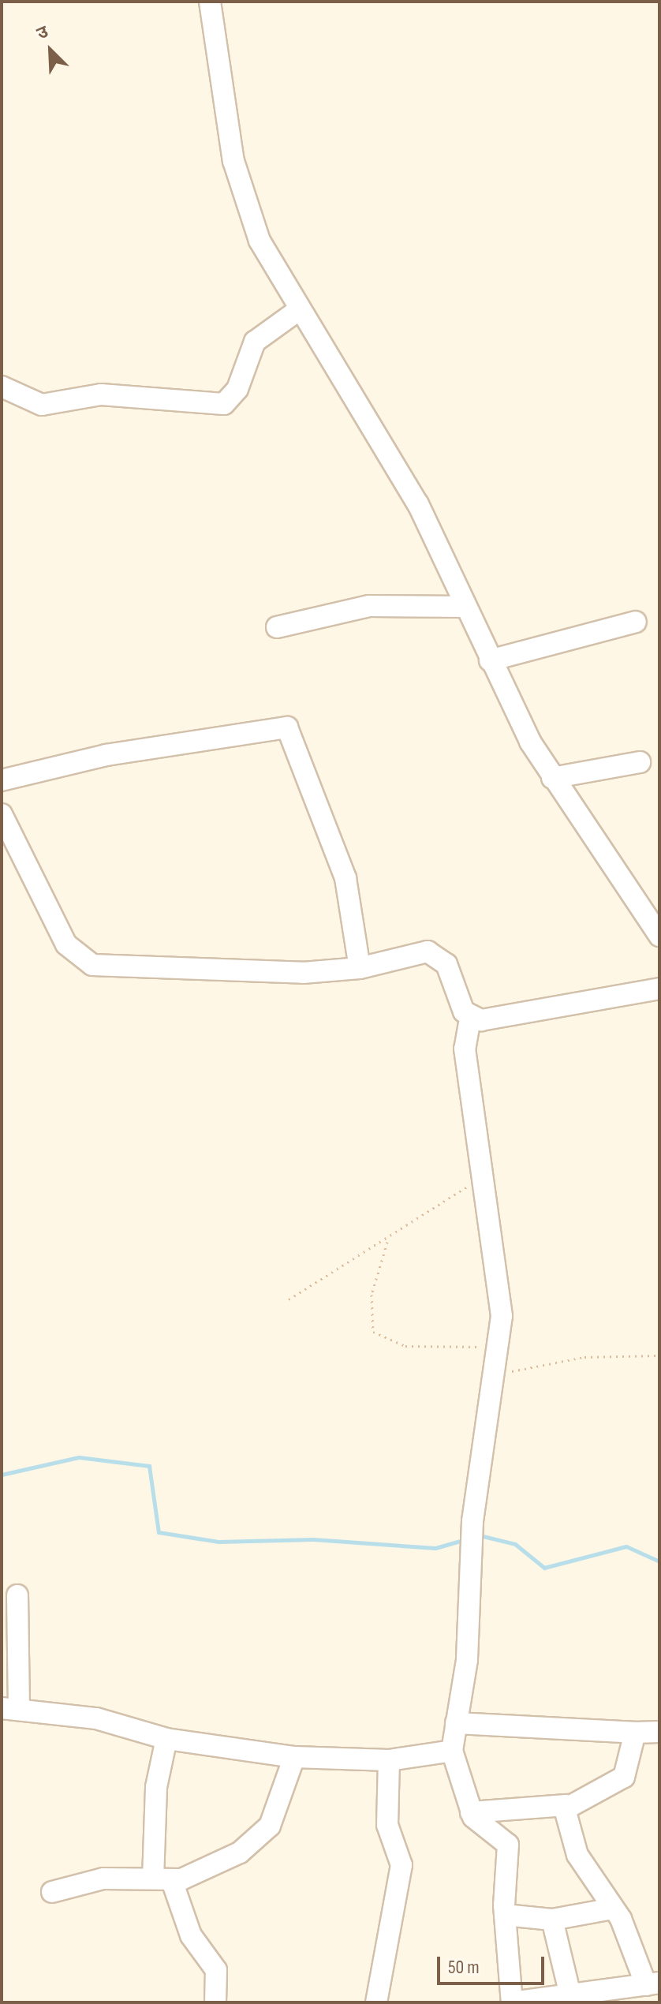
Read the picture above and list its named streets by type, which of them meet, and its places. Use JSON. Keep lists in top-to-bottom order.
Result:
{
  "scale_bar": "50 m",
  "north": "top left"
}
